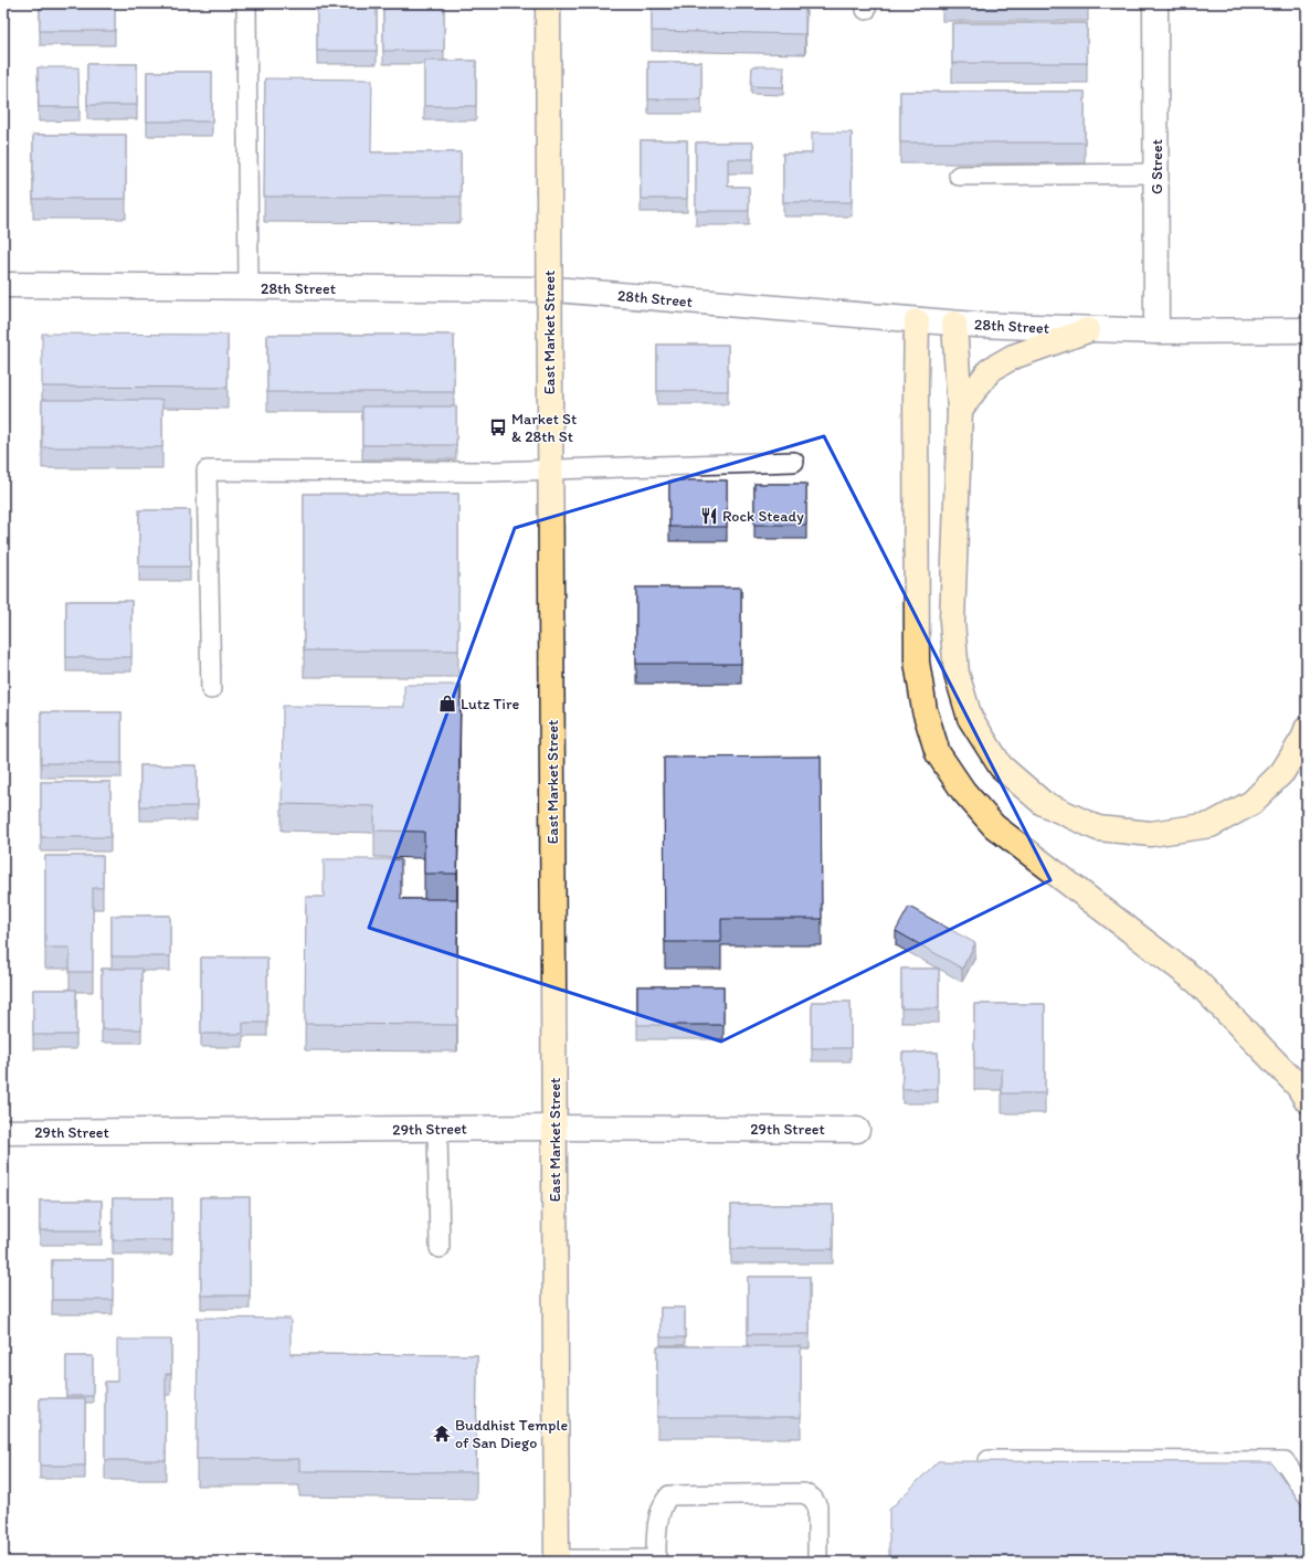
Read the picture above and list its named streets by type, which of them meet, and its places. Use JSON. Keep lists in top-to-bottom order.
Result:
{
  "streets": {
    "main road": ["East Market Street"],
    "street": ["G Street", "28th Street", "29th Street"]
  },
  "crossings": [
    ["G Street", "28th Street"],
    ["East Market Street", "29th Street"]
  ],
  "places": {
    "bus stop": ["Market St & 28th St"],
    "restaurant": ["Rock Steady"],
    "shop": ["Lutz Tire"],
    "temple": ["Buddhist Temple of San Diego"]
  }
}
